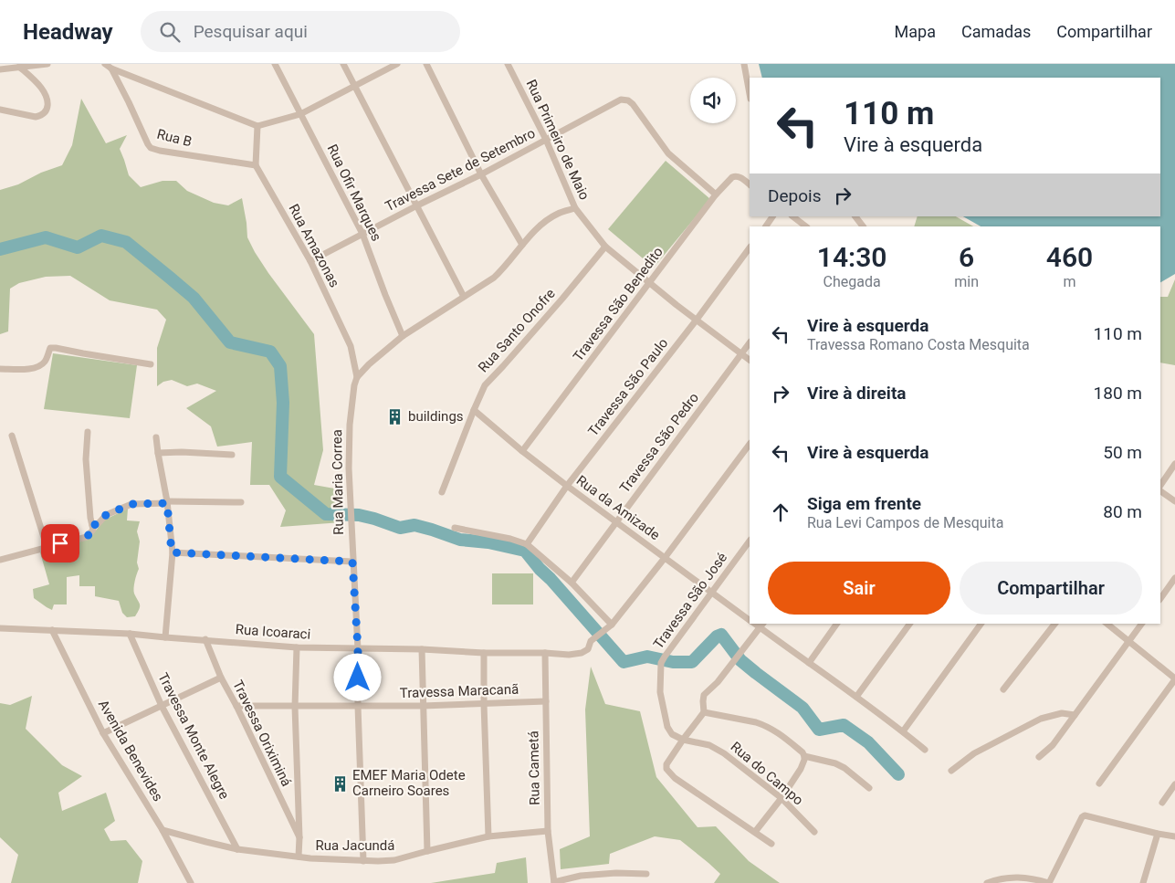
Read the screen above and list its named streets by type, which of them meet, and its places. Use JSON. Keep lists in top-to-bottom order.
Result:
{
  "streets": {
    "street": [
      "Rua B",
      "Rua Primeiro de Maio",
      "Travessa Sete de Setembro",
      "Rua Ofir Marques",
      "Rua Amazonas",
      "Travessa São Benedito",
      "Rua Santo Onofre",
      "Travessa São Paulo",
      "Travessa São Pedro",
      "Rua Maria Correa",
      "Rua da Amizade",
      "Travessa São José",
      "Rua Icoaraci",
      "Travessa Maracanã",
      "Travessa Oriximiná",
      "Travessa Monte Alegre",
      "Avenida Benevides",
      "Rua Cametá",
      "Rua do Campo",
      "Rua Jacundá"
    ]
  },
  "crossings": [
    ["Rua B", "Rua Amazonas"],
    ["Rua Primeiro de Maio", "Travessa Sete de Setembro"],
    ["Rua Primeiro de Maio", "Travessa São Benedito"],
    ["Rua Primeiro de Maio", "Rua Santo Onofre"],
    ["Rua Primeiro de Maio", "Travessa São Paulo"],
    ["Rua Primeiro de Maio", "Travessa São Pedro"],
    ["Travessa Sete de Setembro", "Rua Ofir Marques"],
    ["Travessa Sete de Setembro", "Rua Amazonas"],
    ["Travessa Sete de Setembro", "Travessa São Benedito"],
    ["Rua Amazonas", "Rua Maria Correa"],
    ["Travessa São Benedito", "Rua da Amizade"],
    ["Rua Santo Onofre", "Rua da Amizade"],
    ["Travessa São Paulo", "Rua da Amizade"],
    ["Travessa São Pedro", "Rua da Amizade"],
    ["Rua Maria Correa", "Rua Icoaraci"],
    ["Rua Maria Correa", "Travessa Maracanã"],
    ["Rua Maria Correa", "Rua Jacundá"],
    ["Rua da Amizade", "Travessa São José"],
    ["Travessa São José", "Rua do Campo"],
    ["Rua Icoaraci", "Travessa Oriximiná"],
    ["Rua Icoaraci", "Travessa Monte Alegre"],
    ["Rua Icoaraci", "Avenida Benevides"],
    ["Rua Icoaraci", "Rua Cametá"],
    ["Travessa Maracanã", "Travessa Oriximiná"],
    ["Travessa Maracanã", "Rua Cametá"],
    ["Travessa Monte Alegre", "Rua Jacundá"],
    ["Avenida Benevides", "Rua Jacundá"],
    ["Rua Cametá", "Rua Jacundá"]
  ],
  "places": {
    "building": ["buildings", "EMEF Maria Odete Carneiro Soares"]
  },
  "page": {
    "header": "Headway",
    "search": "Pesquisar aqui",
    "nav": ["Mapa", "Camadas", "Compartilhar"],
    "turn": ["110 m", "Vire à esquerda"],
    "then": "Depois",
    "eta": [
      "14:30",
      "Chegada",
      "6",
      "min",
      "460",
      "m"
    ],
    "list": [
      {
        "name": "Vire à esquerda",
        "note": "Travessa Romano Costa Mesquita",
        "value": "110 m"
      },
      {
        "name": "Vire à direita",
        "value": "180 m"
      },
      {
        "name": "Vire à esquerda",
        "value": "50 m"
      },
      {
        "name": "Siga em frente",
        "note": "Rua Levi Campos de Mesquita",
        "value": "80 m"
      }
    ],
    "buttons": ["Sair", "Compartilhar"]
  }
}
